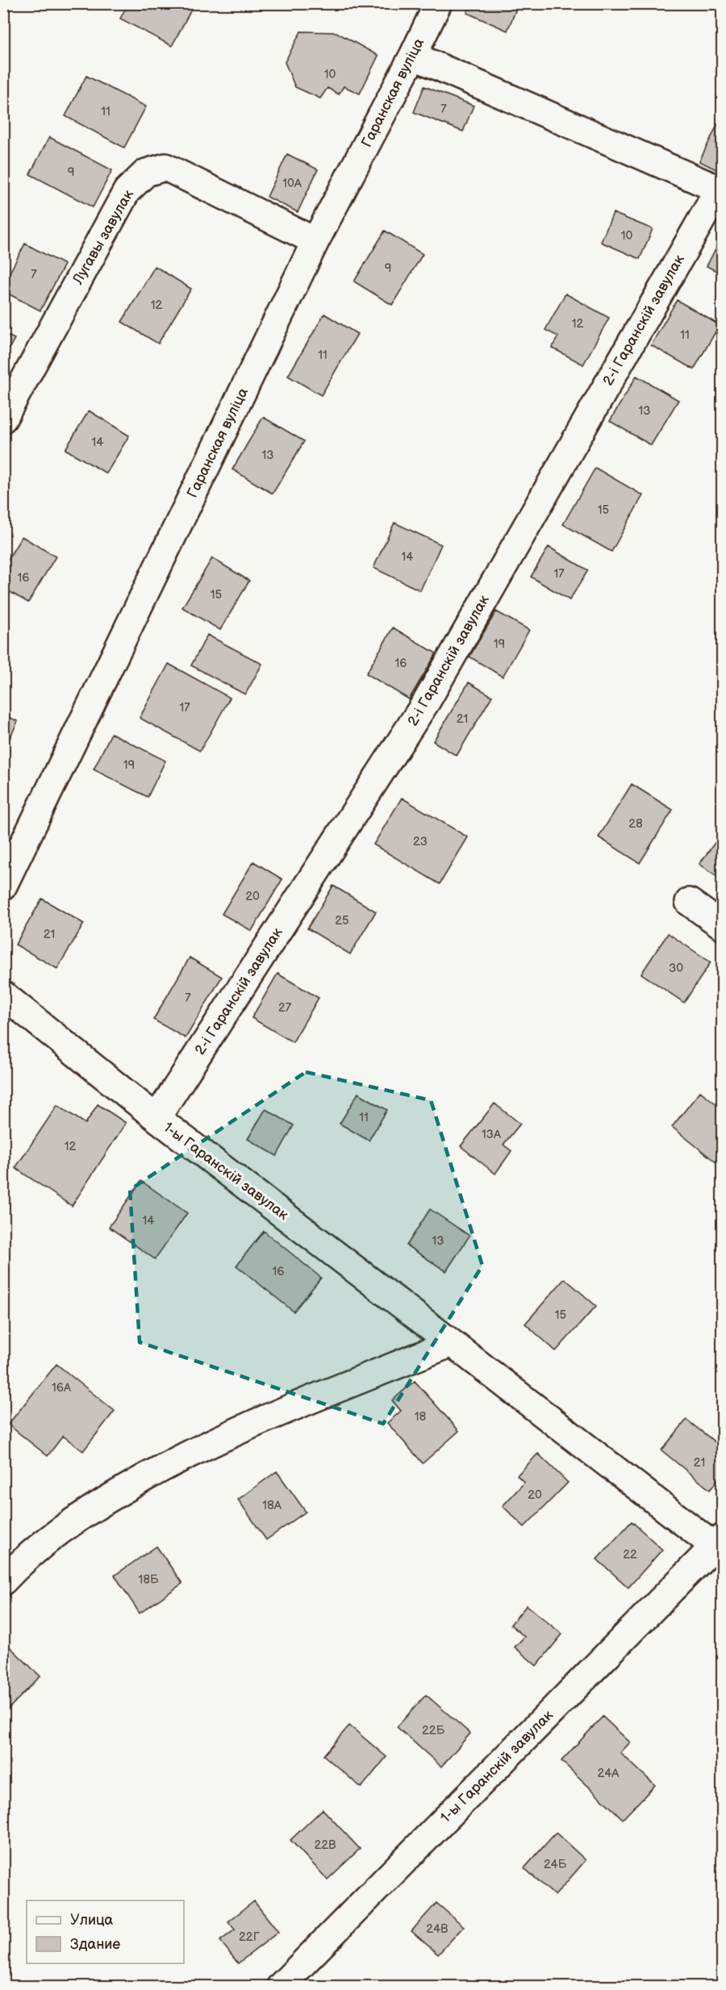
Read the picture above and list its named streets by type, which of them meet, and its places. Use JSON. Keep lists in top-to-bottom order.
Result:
{
  "streets": {
    "street": [
      "Гаранская вуліца",
      "Лугавы завулак",
      "2-і Гаранскій завулак",
      "1-ы Гаранскій завулак"
    ]
  },
  "crossings": [
    ["Гаранская вуліца", "Лугавы завулак"],
    ["2-і Гаранскій завулак", "1-ы Гаранскій завулак"]
  ],
  "house_numbers": [
    "10",
    "7",
    "11",
    "9",
    "10А",
    "10",
    "9",
    "7",
    "12",
    "12",
    "11",
    "11",
    "13",
    "14",
    "13",
    "15",
    "14",
    "17",
    "16",
    "15",
    "19",
    "16",
    "17",
    "21",
    "19",
    "28",
    "23",
    "20",
    "25",
    "21",
    "30",
    "7",
    "27",
    "11",
    "13А",
    "12",
    "14",
    "13",
    "16",
    "15",
    "16А",
    "18",
    "21",
    "20",
    "18А",
    "22",
    "18Б",
    "22Б",
    "24А",
    "22В",
    "24Б",
    "24В",
    "22Г"
  ],
  "legend": ["Улица", "Здание"]
}
